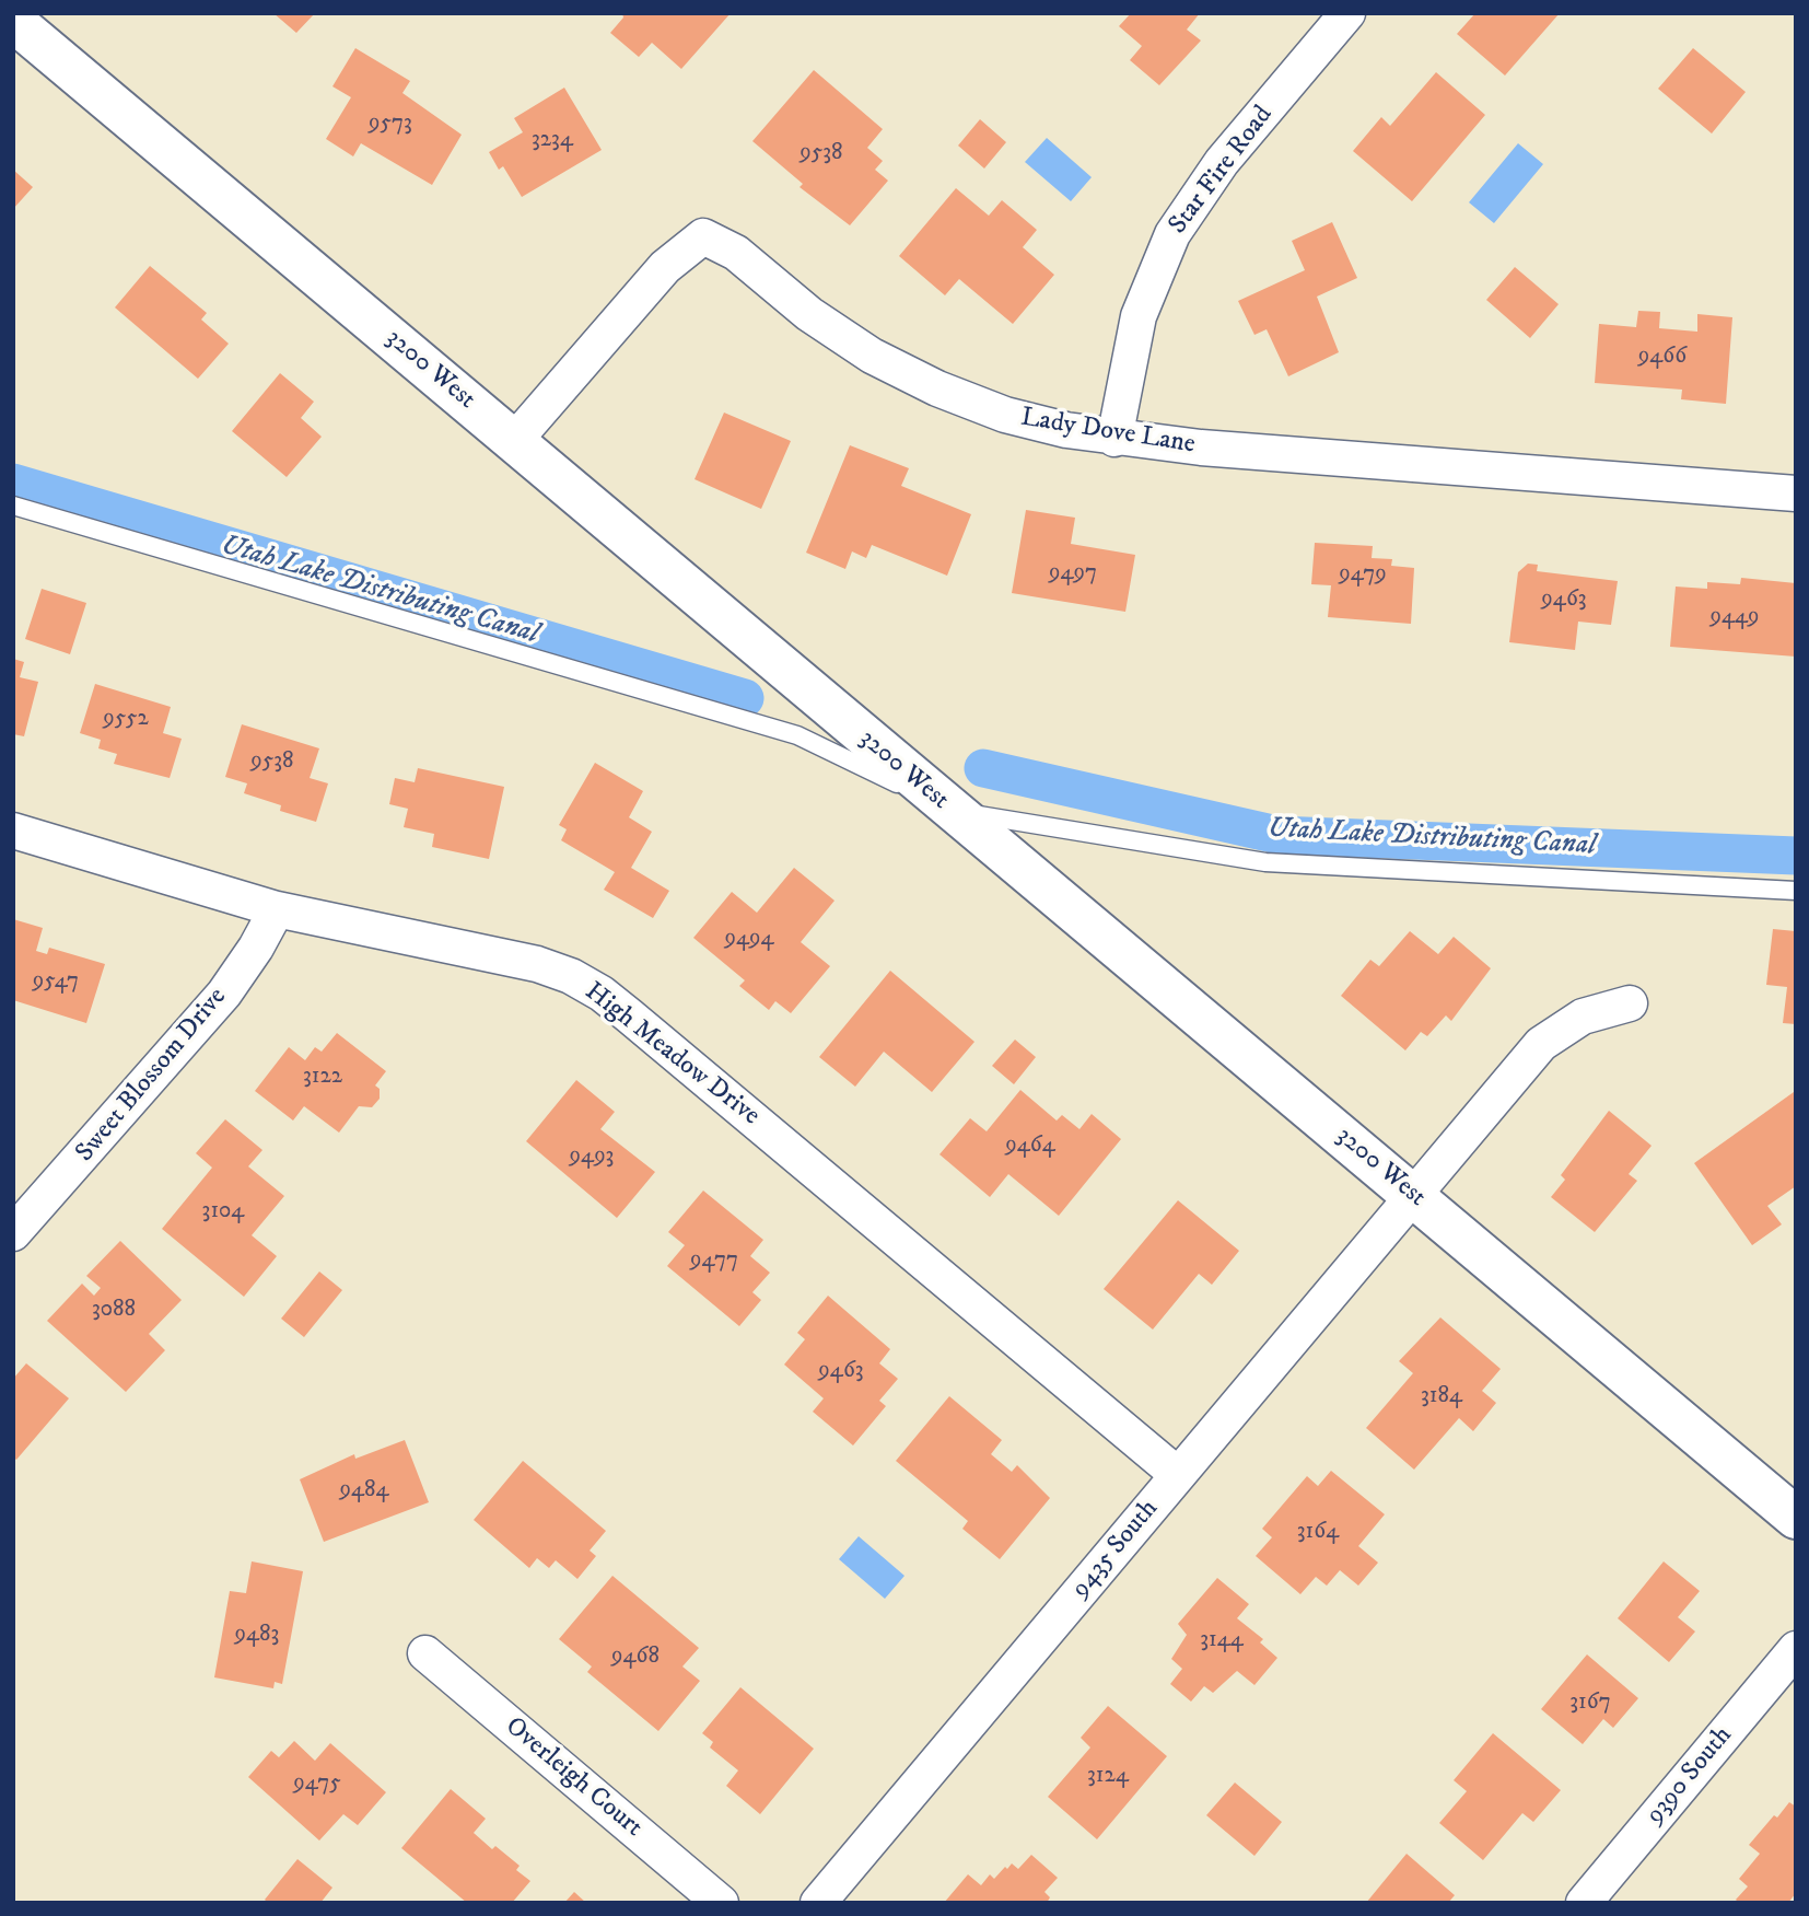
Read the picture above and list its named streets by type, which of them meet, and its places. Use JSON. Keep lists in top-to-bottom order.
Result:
{
  "streets": {
    "street": [
      "Star Fire Road",
      "3200 West",
      "Lady Dove Lane",
      "High Meadow Drive",
      "Sweet Blossom Drive",
      "9435 South",
      "9390 South",
      "Overleigh Court"
    ]
  },
  "crossings": [
    ["Star Fire Road", "Lady Dove Lane"],
    ["3200 West", "Lady Dove Lane"],
    ["3200 West", "9435 South"],
    ["High Meadow Drive", "Sweet Blossom Drive"],
    ["High Meadow Drive", "9435 South"]
  ],
  "water": ["Utah Lake Distributing Canal"],
  "house_numbers": [
    "9573",
    "3234",
    "9538",
    "9466",
    "9497",
    "9479",
    "9463",
    "9449",
    "9552",
    "9538",
    "9494",
    "9547",
    "3122",
    "9464",
    "9493",
    "3104",
    "9477",
    "3088",
    "9463",
    "3184",
    "9484",
    "3164",
    "9483",
    "3144",
    "9468",
    "3167",
    "3124",
    "9475"
  ]
}
